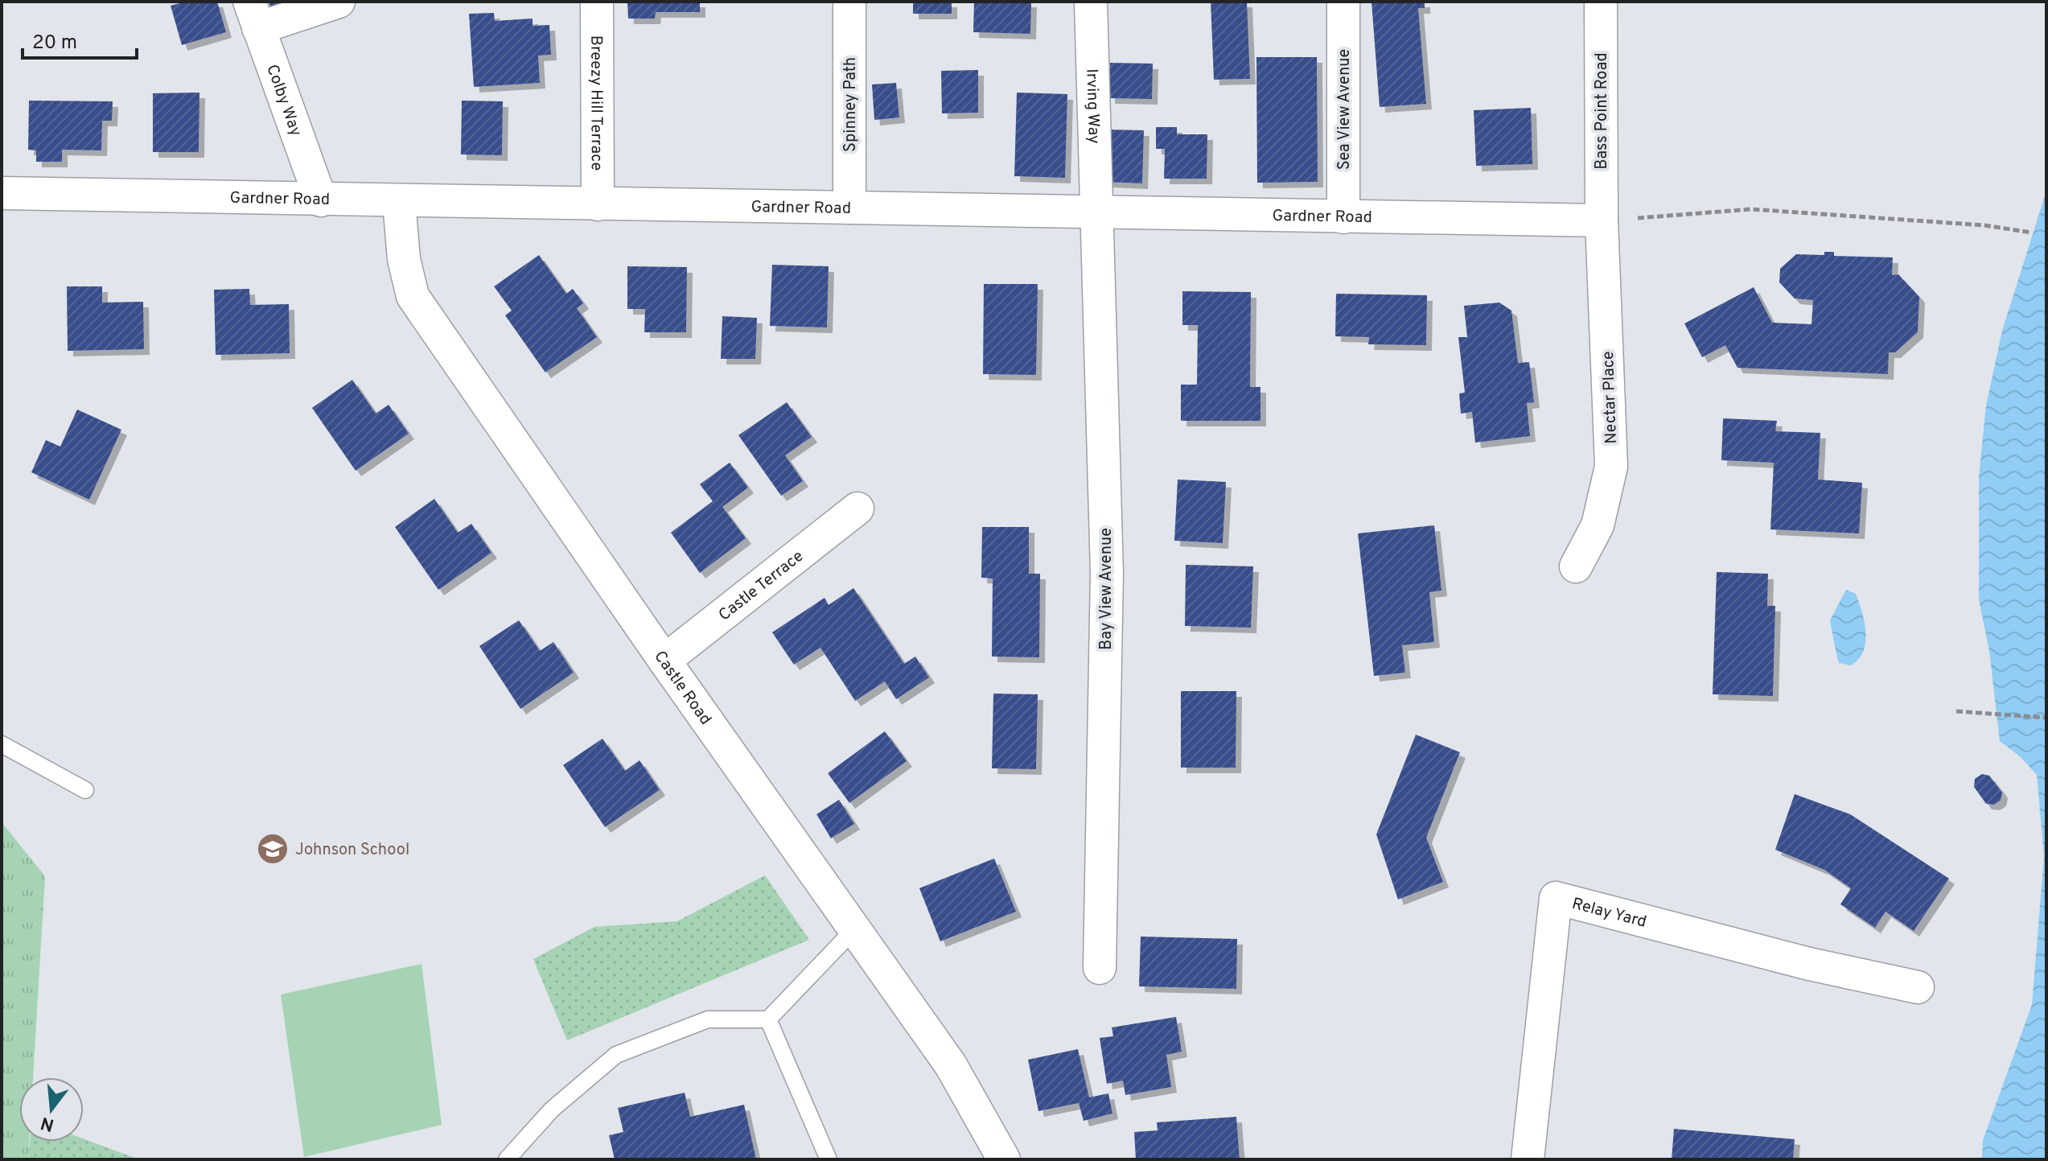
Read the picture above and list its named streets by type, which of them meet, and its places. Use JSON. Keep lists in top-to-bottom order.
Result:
{
  "streets": {
    "street": [
      "Colby Way",
      "Breezy Hill Terrace",
      "Spinney Path",
      "Irving Way",
      "Sea View Avenue",
      "Bass Point Road",
      "Gardner Road",
      "Nectar Place",
      "Castle Terrace",
      "Bay View Avenue",
      "Castle Road",
      "Relay Yard"
    ]
  },
  "crossings": [
    ["Colby Way", "Gardner Road"],
    ["Breezy Hill Terrace", "Gardner Road"],
    ["Spinney Path", "Gardner Road"],
    ["Irving Way", "Gardner Road"],
    ["Irving Way", "Bay View Avenue"],
    ["Sea View Avenue", "Gardner Road"],
    ["Bass Point Road", "Gardner Road"],
    ["Bass Point Road", "Nectar Place"],
    ["Gardner Road", "Nectar Place"],
    ["Gardner Road", "Bay View Avenue"],
    ["Gardner Road", "Castle Road"],
    ["Castle Terrace", "Castle Road"]
  ],
  "places": {
    "school or university": ["Johnson School"]
  },
  "scale_bar": "20 m",
  "north": "bottom"
}
